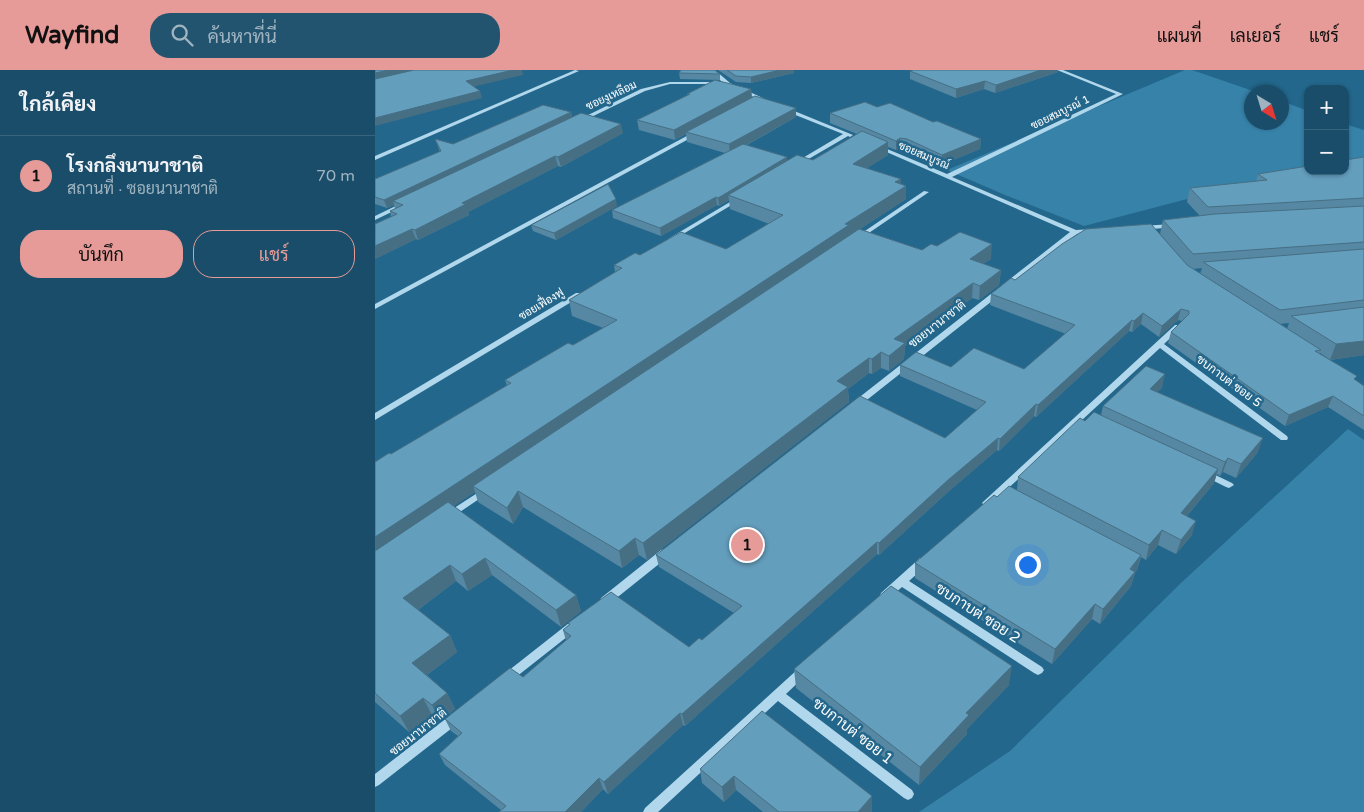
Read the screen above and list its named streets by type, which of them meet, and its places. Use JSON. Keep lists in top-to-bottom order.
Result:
{
  "streets": {
    "street": [
      "ซอยงูเหลือม",
      "ซอยสมบูรณ์ 1",
      "ซอยสมบูรณ์",
      "ซอยเฟื่องฟู",
      "ซอยนานาชาติ",
      "ชบกาบต่ ซอย 5",
      "ชบกาบต่ ซอย 2",
      "ชบกาบต่ ซอย 1"
    ]
  },
  "crossings": [
    ["ซอยสมบูรณ์ 1", "ซอยสมบูรณ์"],
    ["ซอยสมบูรณ์", "ซอยนานาชาติ"]
  ],
  "north": "bottom right",
  "page": {
    "header": "Wayfind",
    "search": "ค้นหาที่นี่",
    "nav": ["แผนที่", "เลเยอร์", "แชร์"],
    "heading": "ใกล้เคียง",
    "map_buttons": ["+", "−"],
    "list": [
      {
        "mark": "1",
        "name": "โรงกลึงนานาชาติ",
        "note": "สถานที่ · ซอยนานาชาติ",
        "value": "70 m"
      }
    ],
    "buttons": ["บันทึก", "แชร์"],
    "pins": "1"
  }
}
